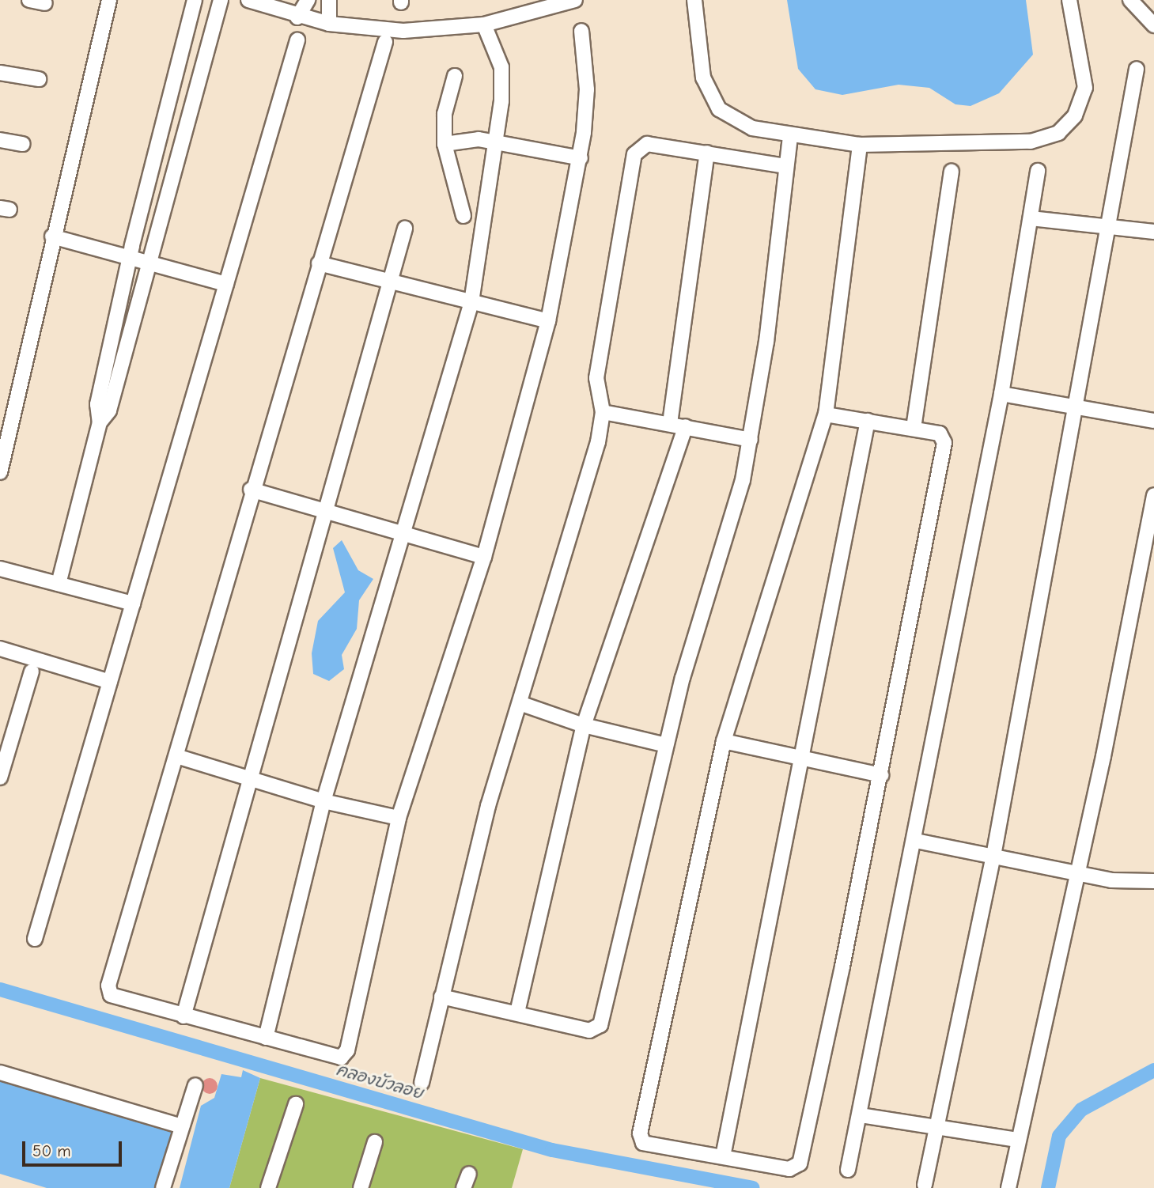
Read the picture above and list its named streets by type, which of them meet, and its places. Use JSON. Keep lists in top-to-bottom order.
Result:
{
  "water": ["คลองบัวลอย"],
  "scale_bar": "50 m"
}
